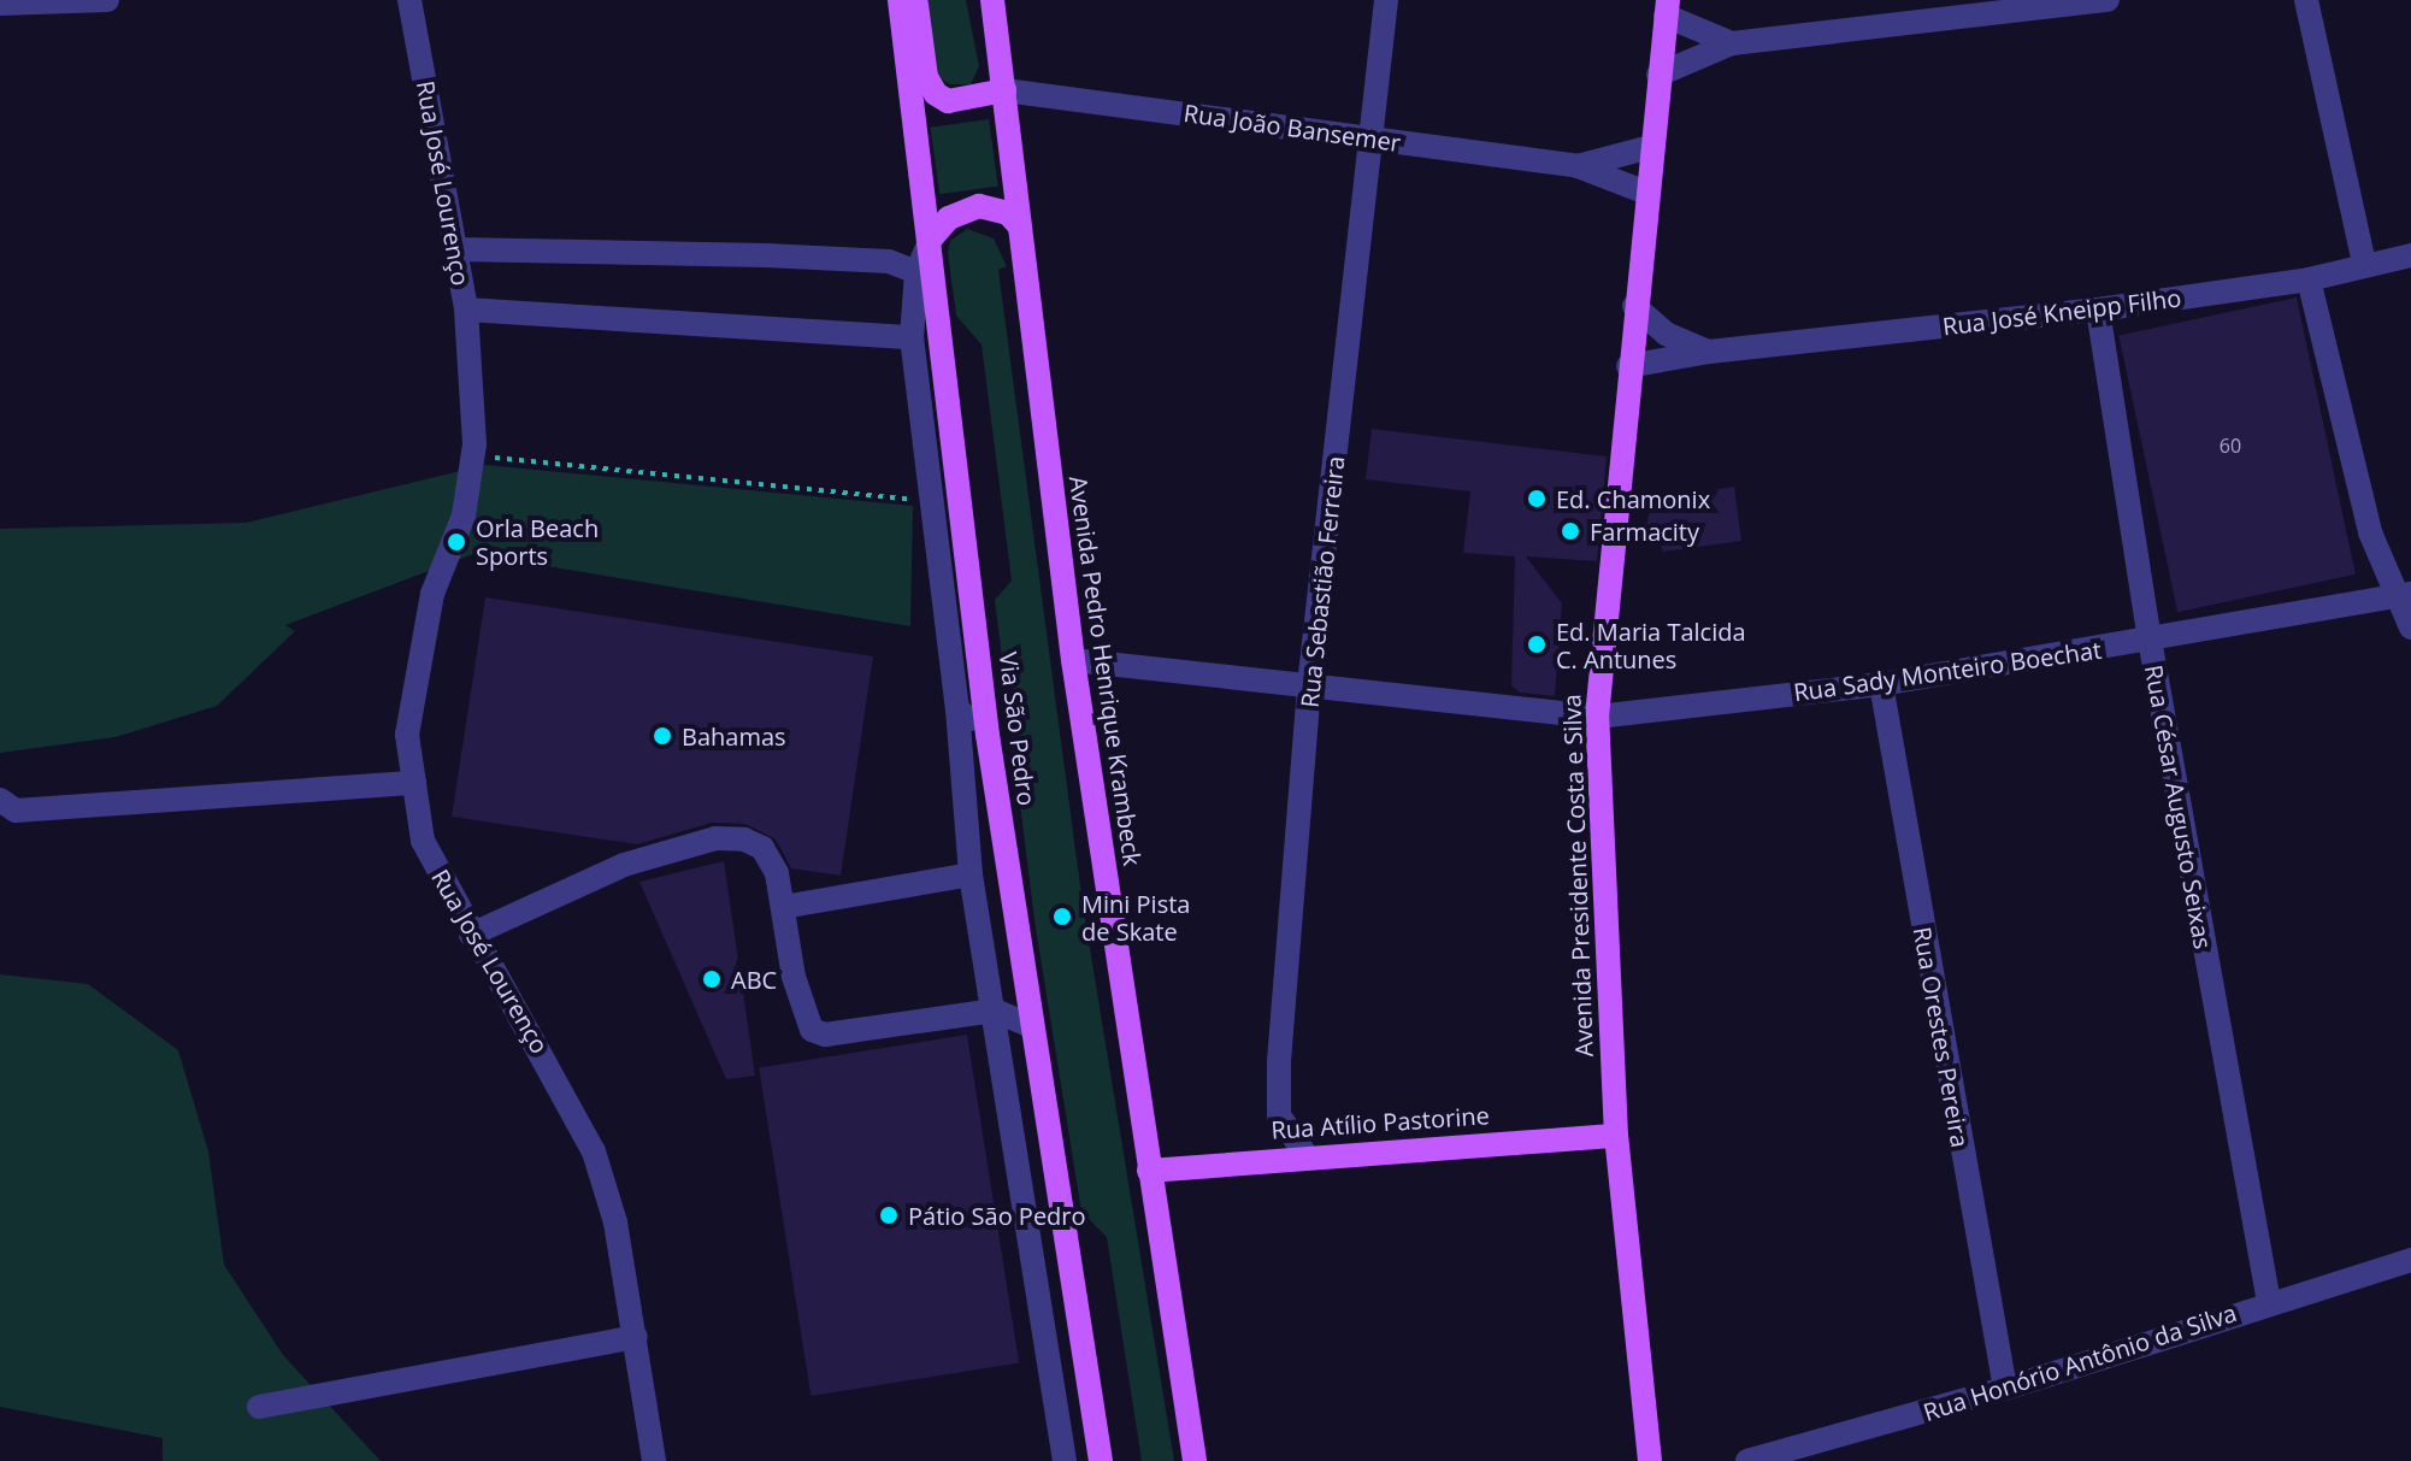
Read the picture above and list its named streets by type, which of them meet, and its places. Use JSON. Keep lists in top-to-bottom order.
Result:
{
  "streets": {
    "main road": [
      "Avenida Pedro Henrique Krambeck",
      "Via São Pedro",
      "Avenida Presidente Costa e Silva",
      "Rua Atílio Pastorine"
    ],
    "street": [
      "Rua João Bansemer",
      "Rua José Lourenço",
      "Rua José Kneipp Filho",
      "Rua Sebastião Ferreira",
      "Rua Sady Monteiro Boechat",
      "Rua César Augusto Seixas",
      "Rua Orestes Pereira",
      "Rua Honório Antônio da Silva"
    ]
  },
  "crossings": [
    ["Rua João Bansemer", "Rua Sebastião Ferreira"],
    ["Rua João Bansemer", "Avenida Pedro Henrique Krambeck"],
    ["Rua João Bansemer", "Avenida Presidente Costa e Silva"],
    ["Rua José Kneipp Filho", "Rua César Augusto Seixas"],
    ["Rua José Kneipp Filho", "Avenida Presidente Costa e Silva"],
    ["Rua Sebastião Ferreira", "Rua Sady Monteiro Boechat"],
    ["Rua Sebastião Ferreira", "Rua Atílio Pastorine"],
    ["Avenida Pedro Henrique Krambeck", "Rua Sady Monteiro Boechat"],
    ["Avenida Pedro Henrique Krambeck", "Rua Atílio Pastorine"],
    ["Rua Sady Monteiro Boechat", "Rua César Augusto Seixas"],
    ["Rua Sady Monteiro Boechat", "Avenida Presidente Costa e Silva"],
    ["Rua Sady Monteiro Boechat", "Rua Orestes Pereira"],
    ["Rua César Augusto Seixas", "Rua Honório Antônio da Silva"],
    ["Avenida Presidente Costa e Silva", "Rua Atílio Pastorine"],
    ["Rua Orestes Pereira", "Rua Honório Antônio da Silva"]
  ],
  "places": [
    "Ed. Chamonix",
    "Farmacity",
    "Orla Beach Sports",
    "Ed. Maria Talcida C. Antunes",
    "Bahamas",
    "Mini Pista de Skate",
    "ABC",
    "Pátio São Pedro"
  ],
  "house_numbers": ["60"]
}
